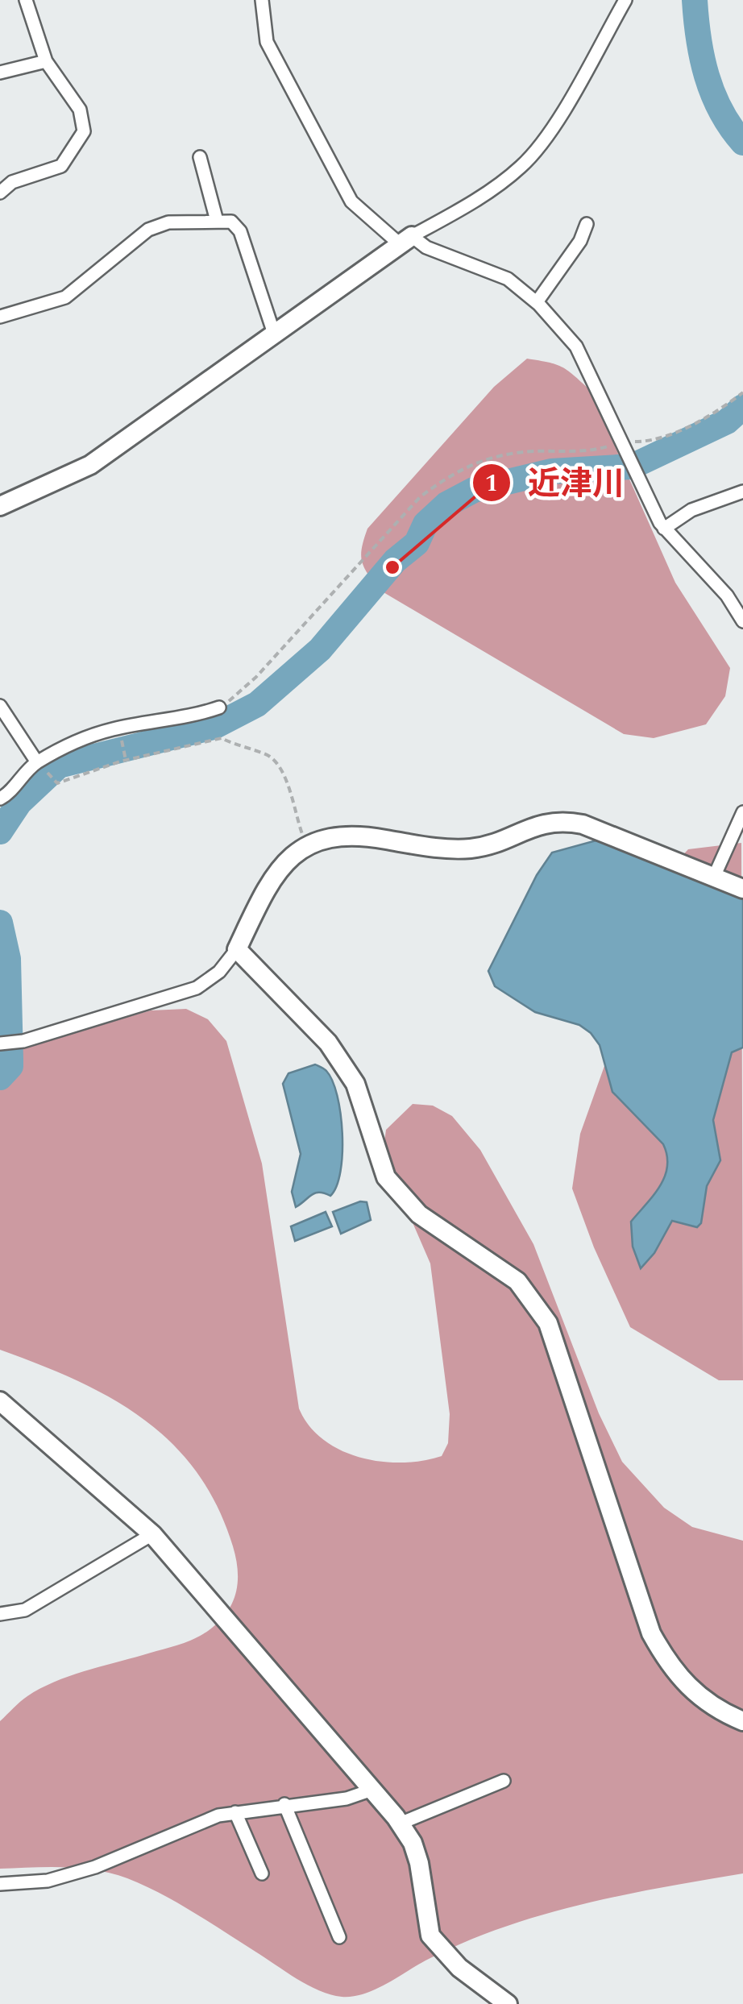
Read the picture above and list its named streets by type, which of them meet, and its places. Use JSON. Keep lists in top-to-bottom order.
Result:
{
  "places": ["近津川"]
}
